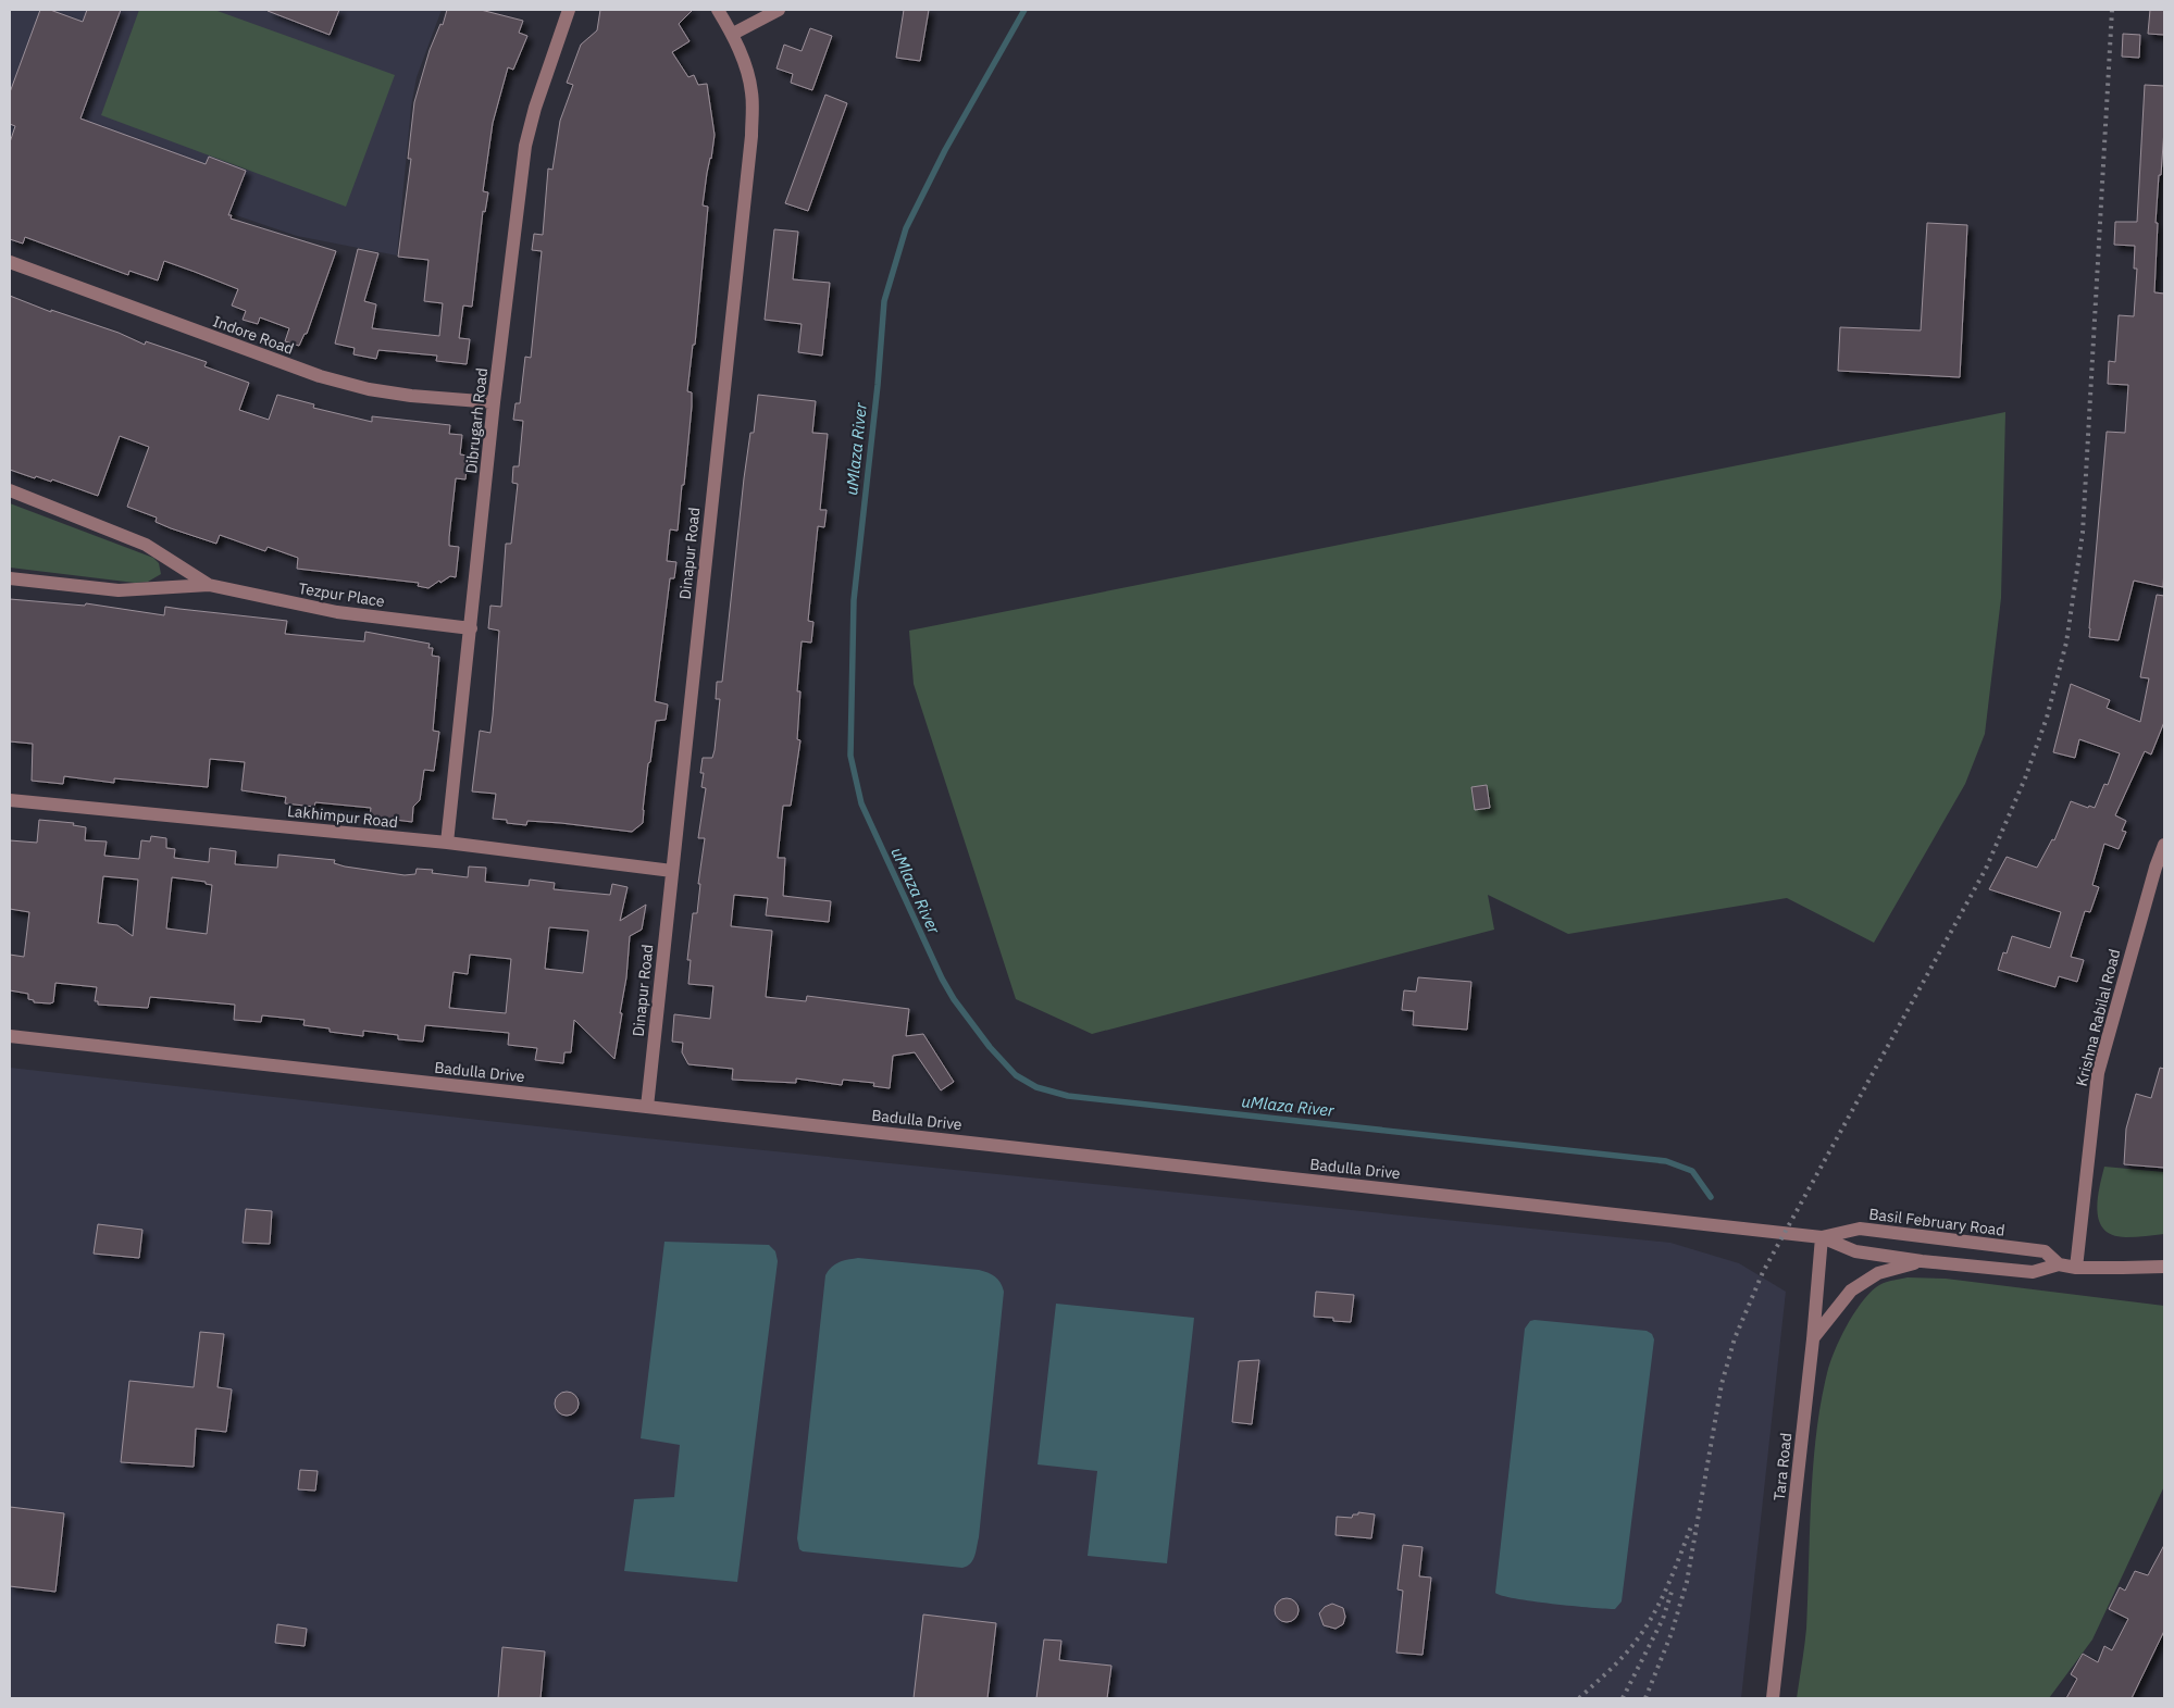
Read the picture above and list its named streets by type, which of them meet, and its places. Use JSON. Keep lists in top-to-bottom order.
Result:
{
  "streets": {
    "street": [
      "Indore Road",
      "Dibrugarh Road",
      "Dinapur Road",
      "Tezpur Place",
      "Lakhimpur Road",
      "Krishna Rabilal Road",
      "Badulla Drive",
      "Basil February Road",
      "Tara Road"
    ]
  },
  "crossings": [
    ["Indore Road", "Dibrugarh Road"],
    ["Dibrugarh Road", "Tezpur Place"],
    ["Dibrugarh Road", "Lakhimpur Road"],
    ["Dinapur Road", "Lakhimpur Road"],
    ["Dinapur Road", "Badulla Drive"],
    ["Krishna Rabilal Road", "Basil February Road"],
    ["Badulla Drive", "Basil February Road"],
    ["Badulla Drive", "Tara Road"],
    ["Basil February Road", "Tara Road"]
  ],
  "water": ["uMlaza River"]
}
